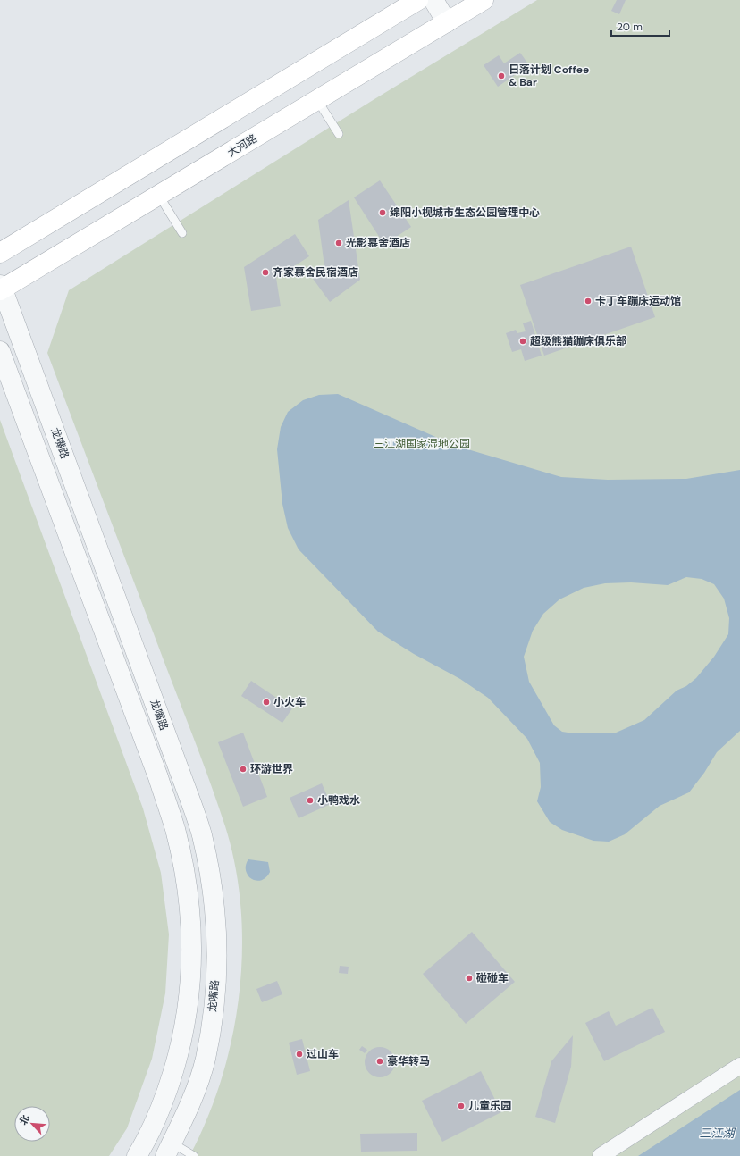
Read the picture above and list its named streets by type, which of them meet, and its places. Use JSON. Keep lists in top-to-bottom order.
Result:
{
  "streets": {
    "main road": ["大河路"],
    "street": ["龙嘴路"]
  },
  "crossings": [
    ["大河路", "龙嘴路"]
  ],
  "water": ["三江湖"],
  "parks": ["三江湖国家湿地公园"],
  "places": [
    "日落计划 Coffee & Bar",
    "绵阳小枧城市生态公园管理中心",
    "光影慕舍酒店",
    "齐家慕舍民宿酒店",
    "卡丁车蹦床运动馆",
    "超级熊猫蹦床俱乐部",
    "小火车",
    "环游世界",
    "小鸭戏水",
    "碰碰车",
    "过山车",
    "豪华转马",
    "儿童乐园"
  ],
  "scale_bar": "20 m",
  "north": "top left"
}
